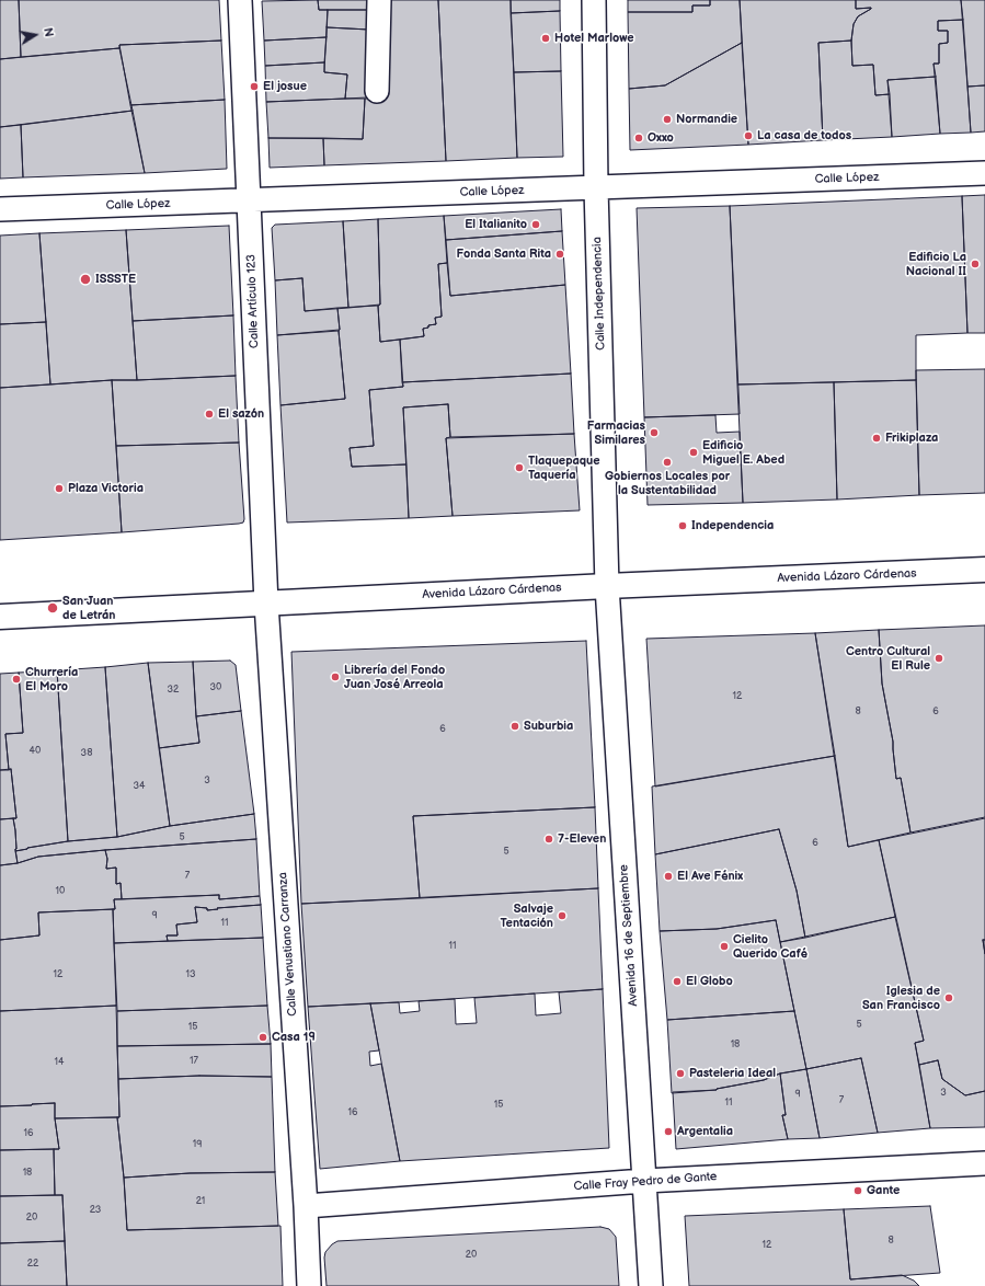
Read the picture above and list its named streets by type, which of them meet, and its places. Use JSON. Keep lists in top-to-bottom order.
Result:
{
  "streets": {
    "main road": ["Avenida Lázaro Cárdenas"],
    "street": [
      "Calle López",
      "Calle Independencia",
      "Calle Artículo 123",
      "Avenida 16 de Septiembre",
      "Calle Venustiano Carranza",
      "Calle Fray Pedro de Gante"
    ]
  },
  "crossings": [
    ["Calle López", "Calle Independencia"],
    ["Calle López", "Calle Artículo 123"],
    ["Calle Independencia", "Avenida Lázaro Cárdenas"],
    ["Calle Independencia", "Avenida 16 de Septiembre"],
    ["Calle Artículo 123", "Avenida Lázaro Cárdenas"],
    ["Calle Artículo 123", "Calle Venustiano Carranza"],
    ["Avenida Lázaro Cárdenas", "Avenida 16 de Septiembre"],
    ["Avenida Lázaro Cárdenas", "Calle Venustiano Carranza"],
    ["Avenida 16 de Septiembre", "Calle Fray Pedro de Gante"],
    ["Calle Venustiano Carranza", "Calle Fray Pedro de Gante"]
  ],
  "places": [
    "Hotel Marlowe",
    "El josue",
    "Normandie",
    "La casa de todos",
    "Oxxo",
    "El Italianito",
    "Fonda Santa Rita",
    "Edificio La Nacional II",
    "ISSSTE",
    "El sazón",
    "Farmacias Similares",
    "Frikiplaza",
    "Edificio Miguel E. Abed",
    "Gobiernos Locales por la Sustentabilidad",
    "Tlaquepaque Taquería",
    "Plaza Victoria",
    "Independencia",
    "San Juan de Letrán",
    "Centro Cultural El Rule",
    "Librería del Fondo Juan José Arreola",
    "Churrería El Moro",
    "Suburbia",
    "7-Eleven",
    "El Ave Fénix",
    "Salvaje Tentación",
    "Cielito Querido Café",
    "El Globo",
    "Iglesia de San Francisco",
    "Casa 19",
    "Pasteleria Ideal",
    "Argentalia",
    "Gante"
  ],
  "house_numbers": [
    "30",
    "32",
    "12",
    "8",
    "6",
    "6",
    "40",
    "38",
    "3",
    "34",
    "5",
    "6",
    "5",
    "7",
    "10",
    "9",
    "11",
    "11",
    "12",
    "13",
    "5",
    "15",
    "18",
    "17",
    "14",
    "3",
    "9",
    "7",
    "11",
    "15",
    "16",
    "16",
    "19",
    "18",
    "21",
    "23",
    "20",
    "8",
    "12",
    "20",
    "22"
  ],
  "north": "right"
}
